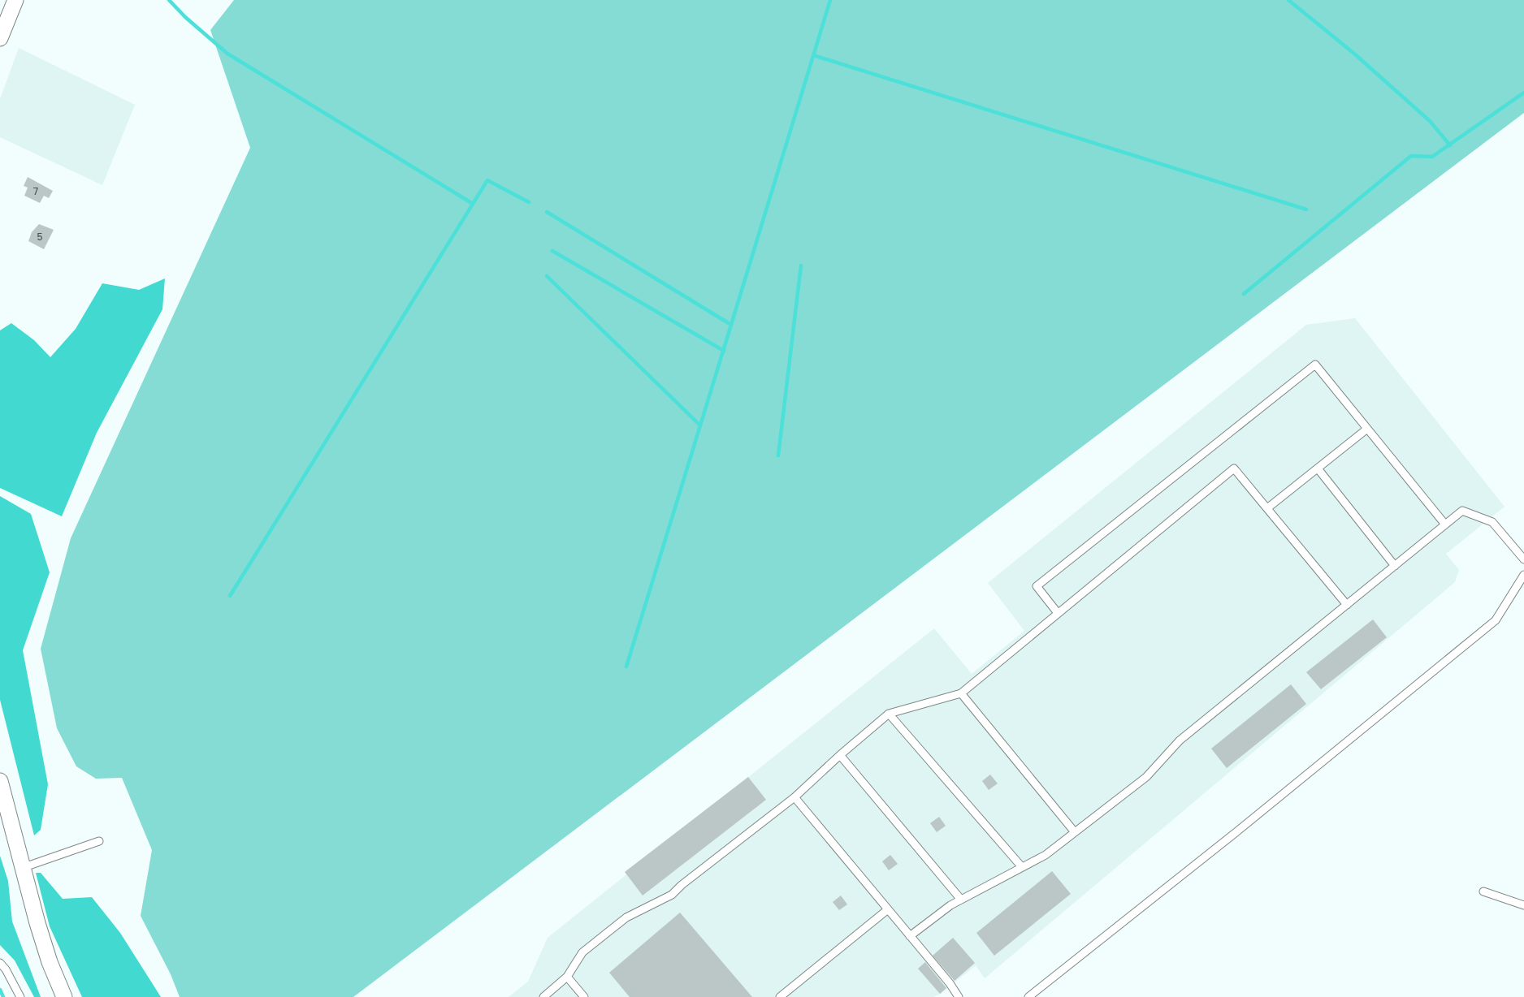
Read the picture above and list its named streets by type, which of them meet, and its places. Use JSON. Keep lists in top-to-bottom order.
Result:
{
  "house_numbers": ["7", "5"]
}
